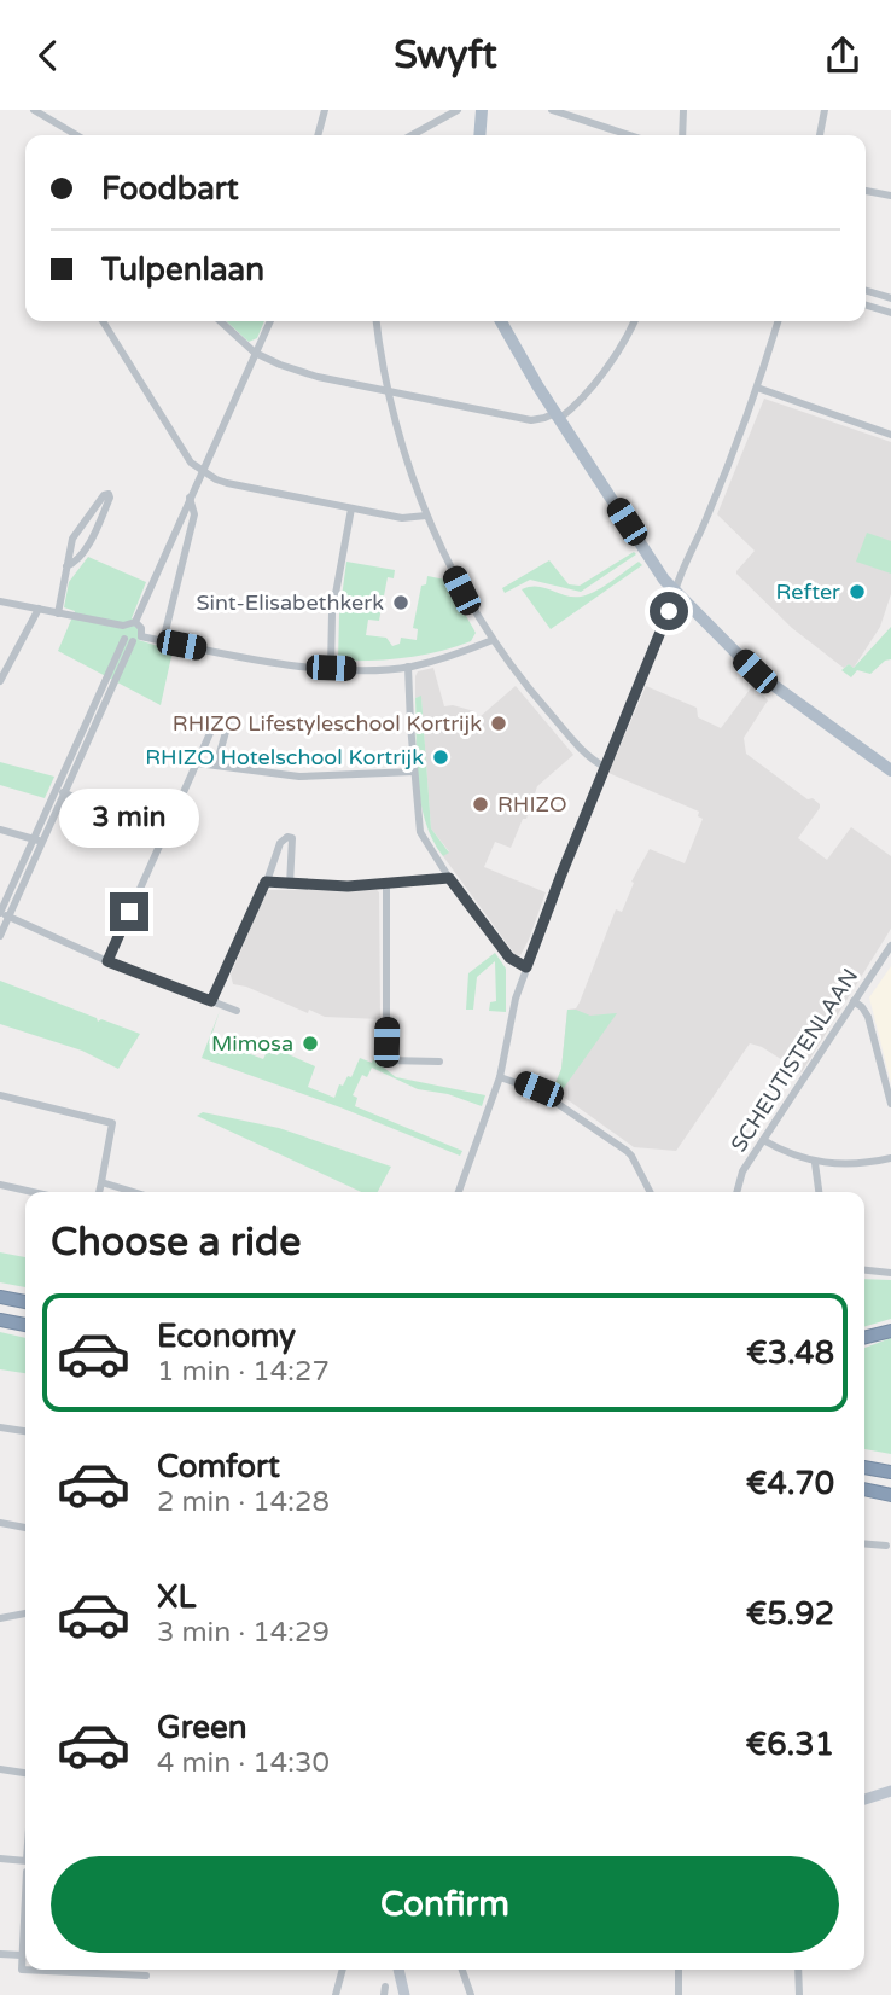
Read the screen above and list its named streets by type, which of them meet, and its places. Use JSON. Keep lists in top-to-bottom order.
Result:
{
  "streets": {
    "street": ["SCHEUTISTENLAAN"]
  },
  "places": [
    "Refter",
    "Sint-Elisabethkerk",
    "RHIZO Lifestyleschool Kortrijk",
    "RHIZO Hotelschool Kortrijk",
    "RHIZO",
    "Mimosa"
  ],
  "page": {
    "header": "Swyft",
    "banner": ["Foodbart", "Tulpenlaan"],
    "bubble": "3 min",
    "heading": "Choose a ride",
    "list": [
      {
        "name": "Economy",
        "note": "1 min · 14:27",
        "value": "€3.48"
      },
      {
        "name": "Comfort",
        "note": "2 min · 14:28",
        "value": "€4.70"
      },
      {
        "name": "XL",
        "note": "3 min · 14:29",
        "value": "€5.92"
      },
      {
        "name": "Green",
        "note": "4 min · 14:30",
        "value": "€6.31"
      }
    ],
    "buttons": "Confirm"
  }
}
